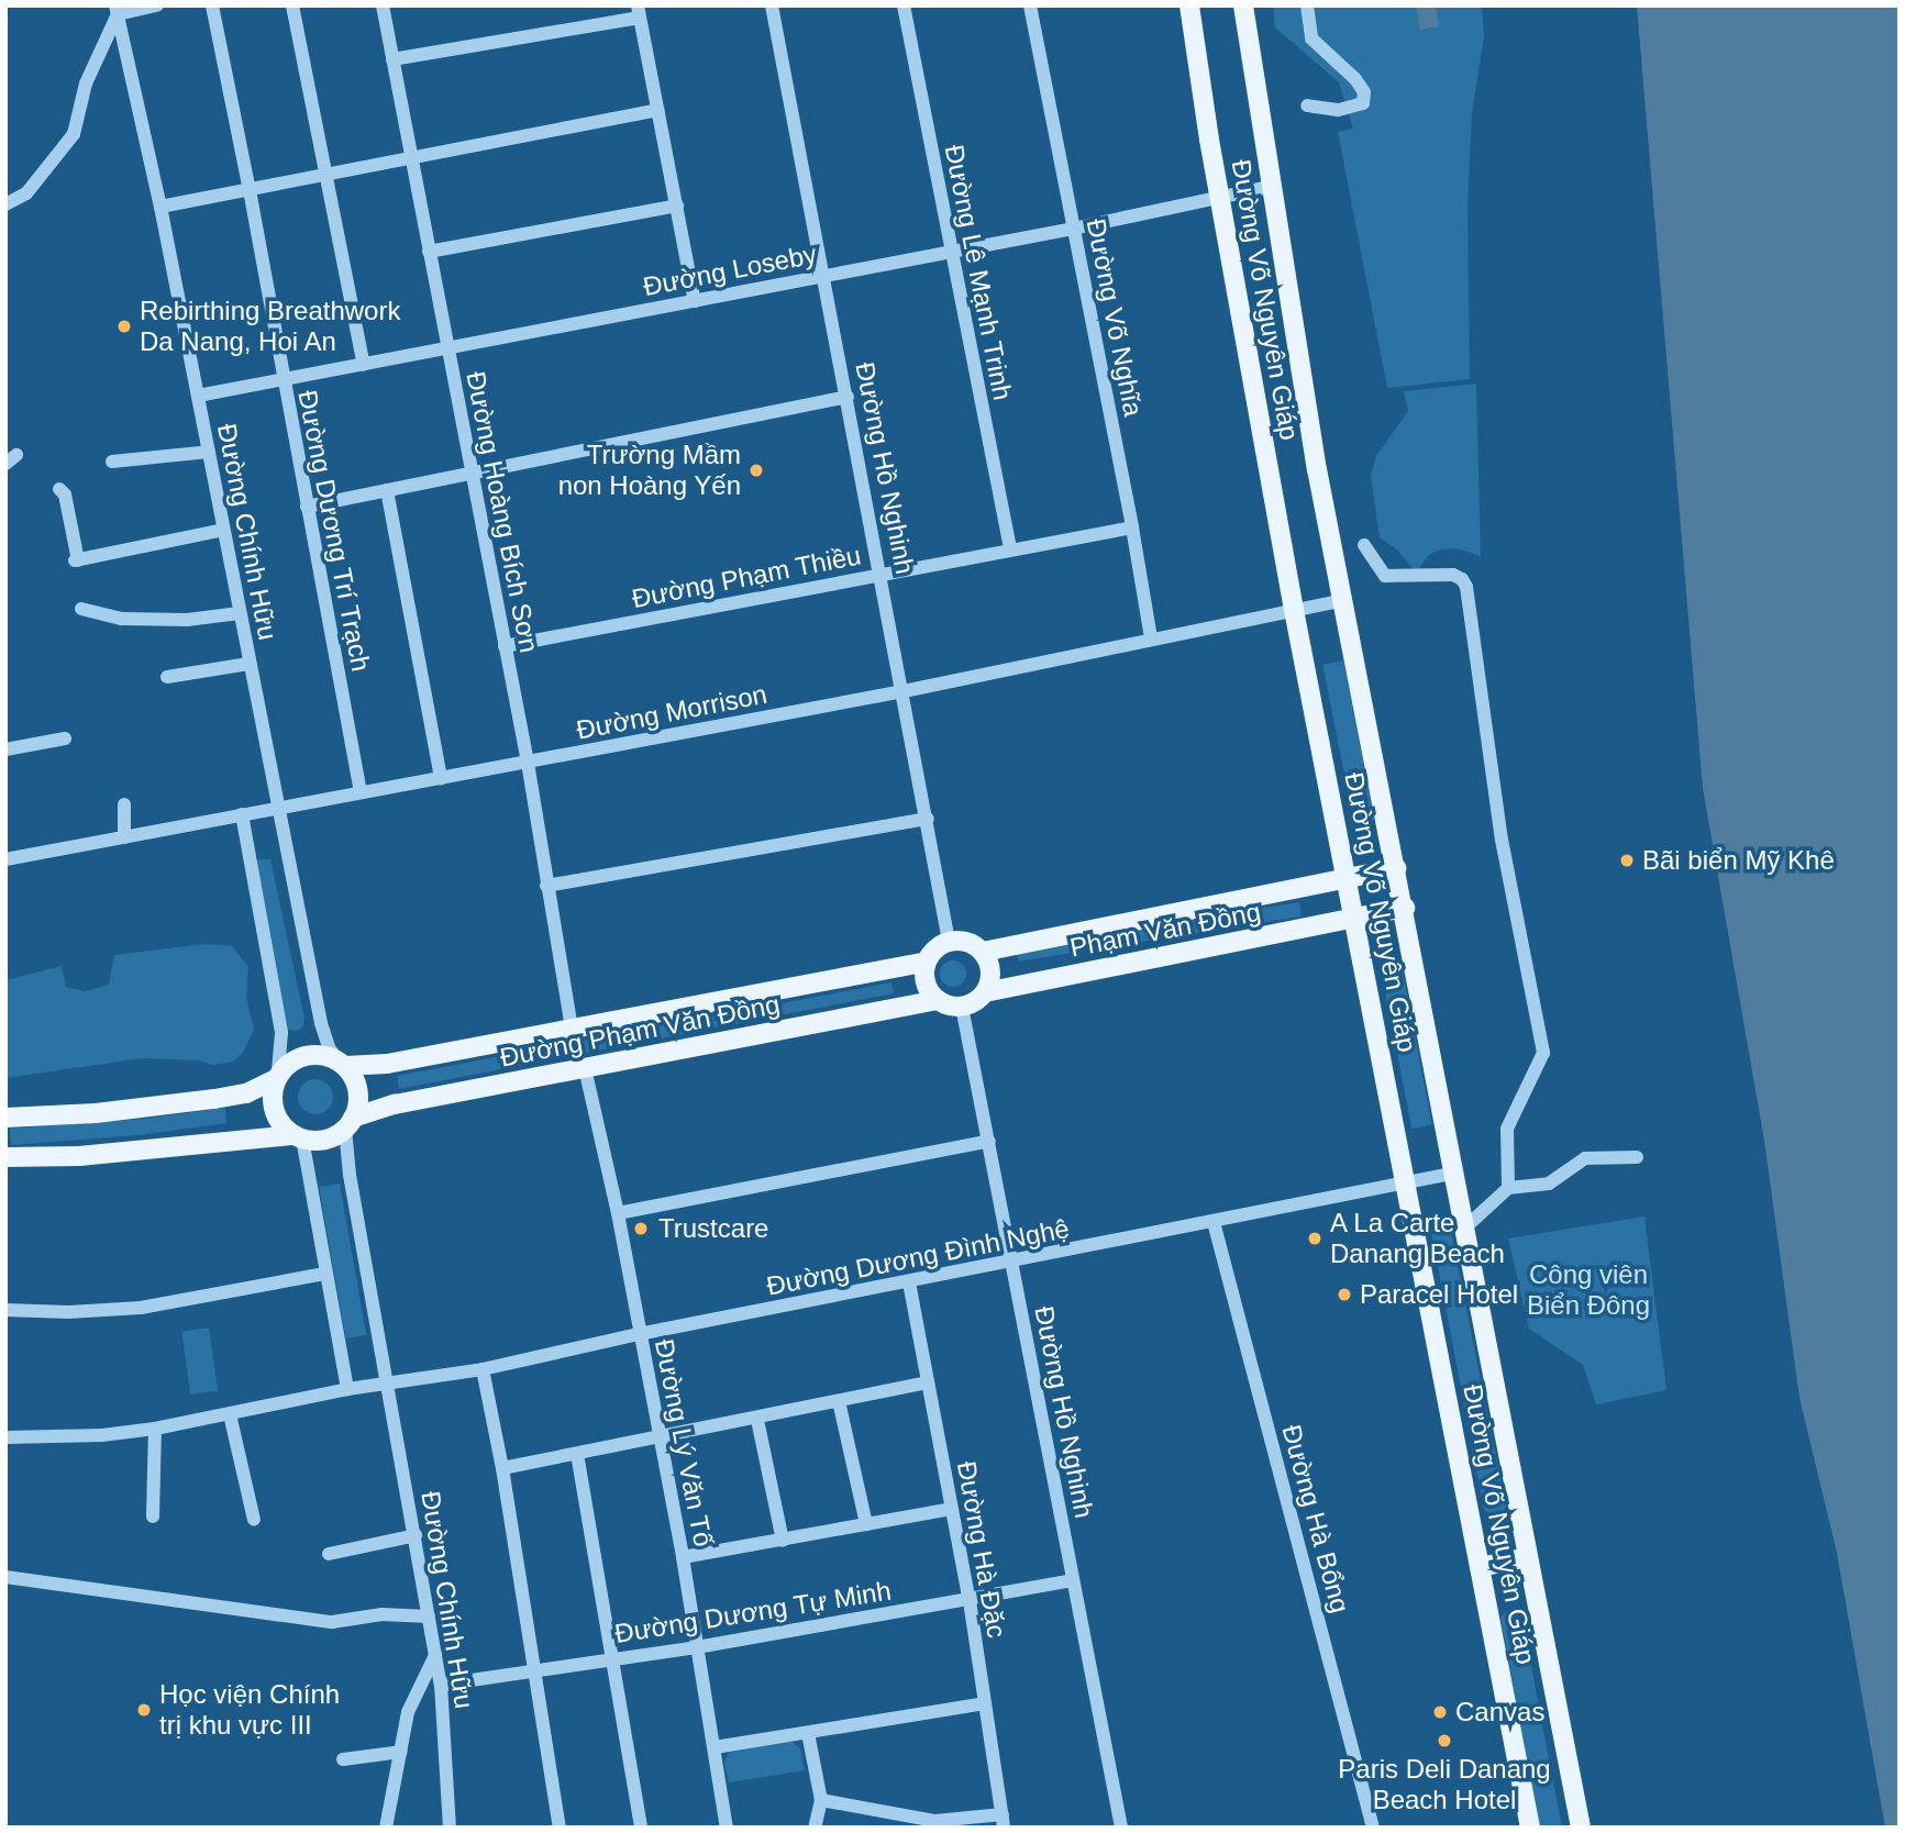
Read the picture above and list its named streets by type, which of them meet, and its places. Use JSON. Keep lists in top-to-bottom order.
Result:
{
  "streets": {
    "main road": ["Đường Võ Nguyên Giáp", "Phạm Văn Đồng", "Đường Phạm Văn Đồng"],
    "street": [
      "Đường Loseby",
      "Đường Lê Mạnh Trinh",
      "Đường Võ Nghĩa",
      "Đường Hồ Nghinh",
      "Đường Hoàng Bích Sơn",
      "Đường Dương Trí Trạch",
      "Đường Chính Hữu",
      "Đường Phạm Thiều",
      "Đường Morrison",
      "Đường Dương Đình Nghệ",
      "Đường Lý Văn Tố",
      "Đường Hà Bổng",
      "Đường Hà Đặc",
      "Đường Dương Tự Minh"
    ]
  },
  "crossings": [
    ["Đường Loseby", "Đường Lê Mạnh Trinh"],
    ["Đường Loseby", "Đường Võ Nguyên Giáp"],
    ["Đường Loseby", "Đường Võ Nghĩa"],
    ["Đường Loseby", "Đường Hồ Nghinh"],
    ["Đường Loseby", "Đường Hoàng Bích Sơn"],
    ["Đường Loseby", "Đường Dương Trí Trạch"],
    ["Đường Loseby", "Đường Chính Hữu"],
    ["Đường Lê Mạnh Trinh", "Đường Phạm Thiều"],
    ["Đường Võ Nguyên Giáp", "Đường Morrison"],
    ["Đường Võ Nguyên Giáp", "Phạm Văn Đồng"],
    ["Đường Võ Nguyên Giáp", "Đường Dương Đình Nghệ"],
    ["Đường Võ Nghĩa", "Đường Phạm Thiều"],
    ["Đường Võ Nghĩa", "Đường Morrison"],
    ["Đường Hồ Nghinh", "Đường Phạm Thiều"],
    ["Đường Hồ Nghinh", "Đường Morrison"],
    ["Đường Hồ Nghinh", "Phạm Văn Đồng"],
    ["Đường Hồ Nghinh", "Đường Phạm Văn Đồng"],
    ["Đường Hồ Nghinh", "Đường Dương Đình Nghệ"],
    ["Đường Hồ Nghinh", "Đường Dương Tự Minh"],
    ["Đường Hoàng Bích Sơn", "Đường Phạm Thiều"],
    ["Đường Hoàng Bích Sơn", "Đường Morrison"],
    ["Đường Hoàng Bích Sơn", "Đường Phạm Văn Đồng"],
    ["Đường Dương Trí Trạch", "Đường Morrison"],
    ["Đường Chính Hữu", "Đường Morrison"],
    ["Đường Chính Hữu", "Đường Phạm Văn Đồng"],
    ["Đường Chính Hữu", "Đường Dương Đình Nghệ"],
    ["Đường Chính Hữu", "Đường Dương Tự Minh"],
    ["Phạm Văn Đồng", "Đường Phạm Văn Đồng"],
    ["Đường Phạm Văn Đồng", "Đường Lý Văn Tố"],
    ["Đường Dương Đình Nghệ", "Đường Lý Văn Tố"],
    ["Đường Dương Đình Nghệ", "Đường Hà Bổng"],
    ["Đường Dương Đình Nghệ", "Đường Hà Đặc"],
    ["Đường Lý Văn Tố", "Đường Dương Tự Minh"],
    ["Đường Hà Đặc", "Đường Dương Tự Minh"]
  ],
  "parks": ["Công viên Biển Đông"],
  "places": [
    "Rebirthing Breathwork Da Nang, Hoi An",
    "Trường Mầm non Hoàng Yến",
    "Bãi biển Mỹ Khê",
    "Trustcare",
    "A La Carte Danang Beach",
    "Paracel Hotel",
    "Học viện Chính trị khu vực III",
    "Canvas",
    "Paris Deli Danang Beach Hotel"
  ]
}
